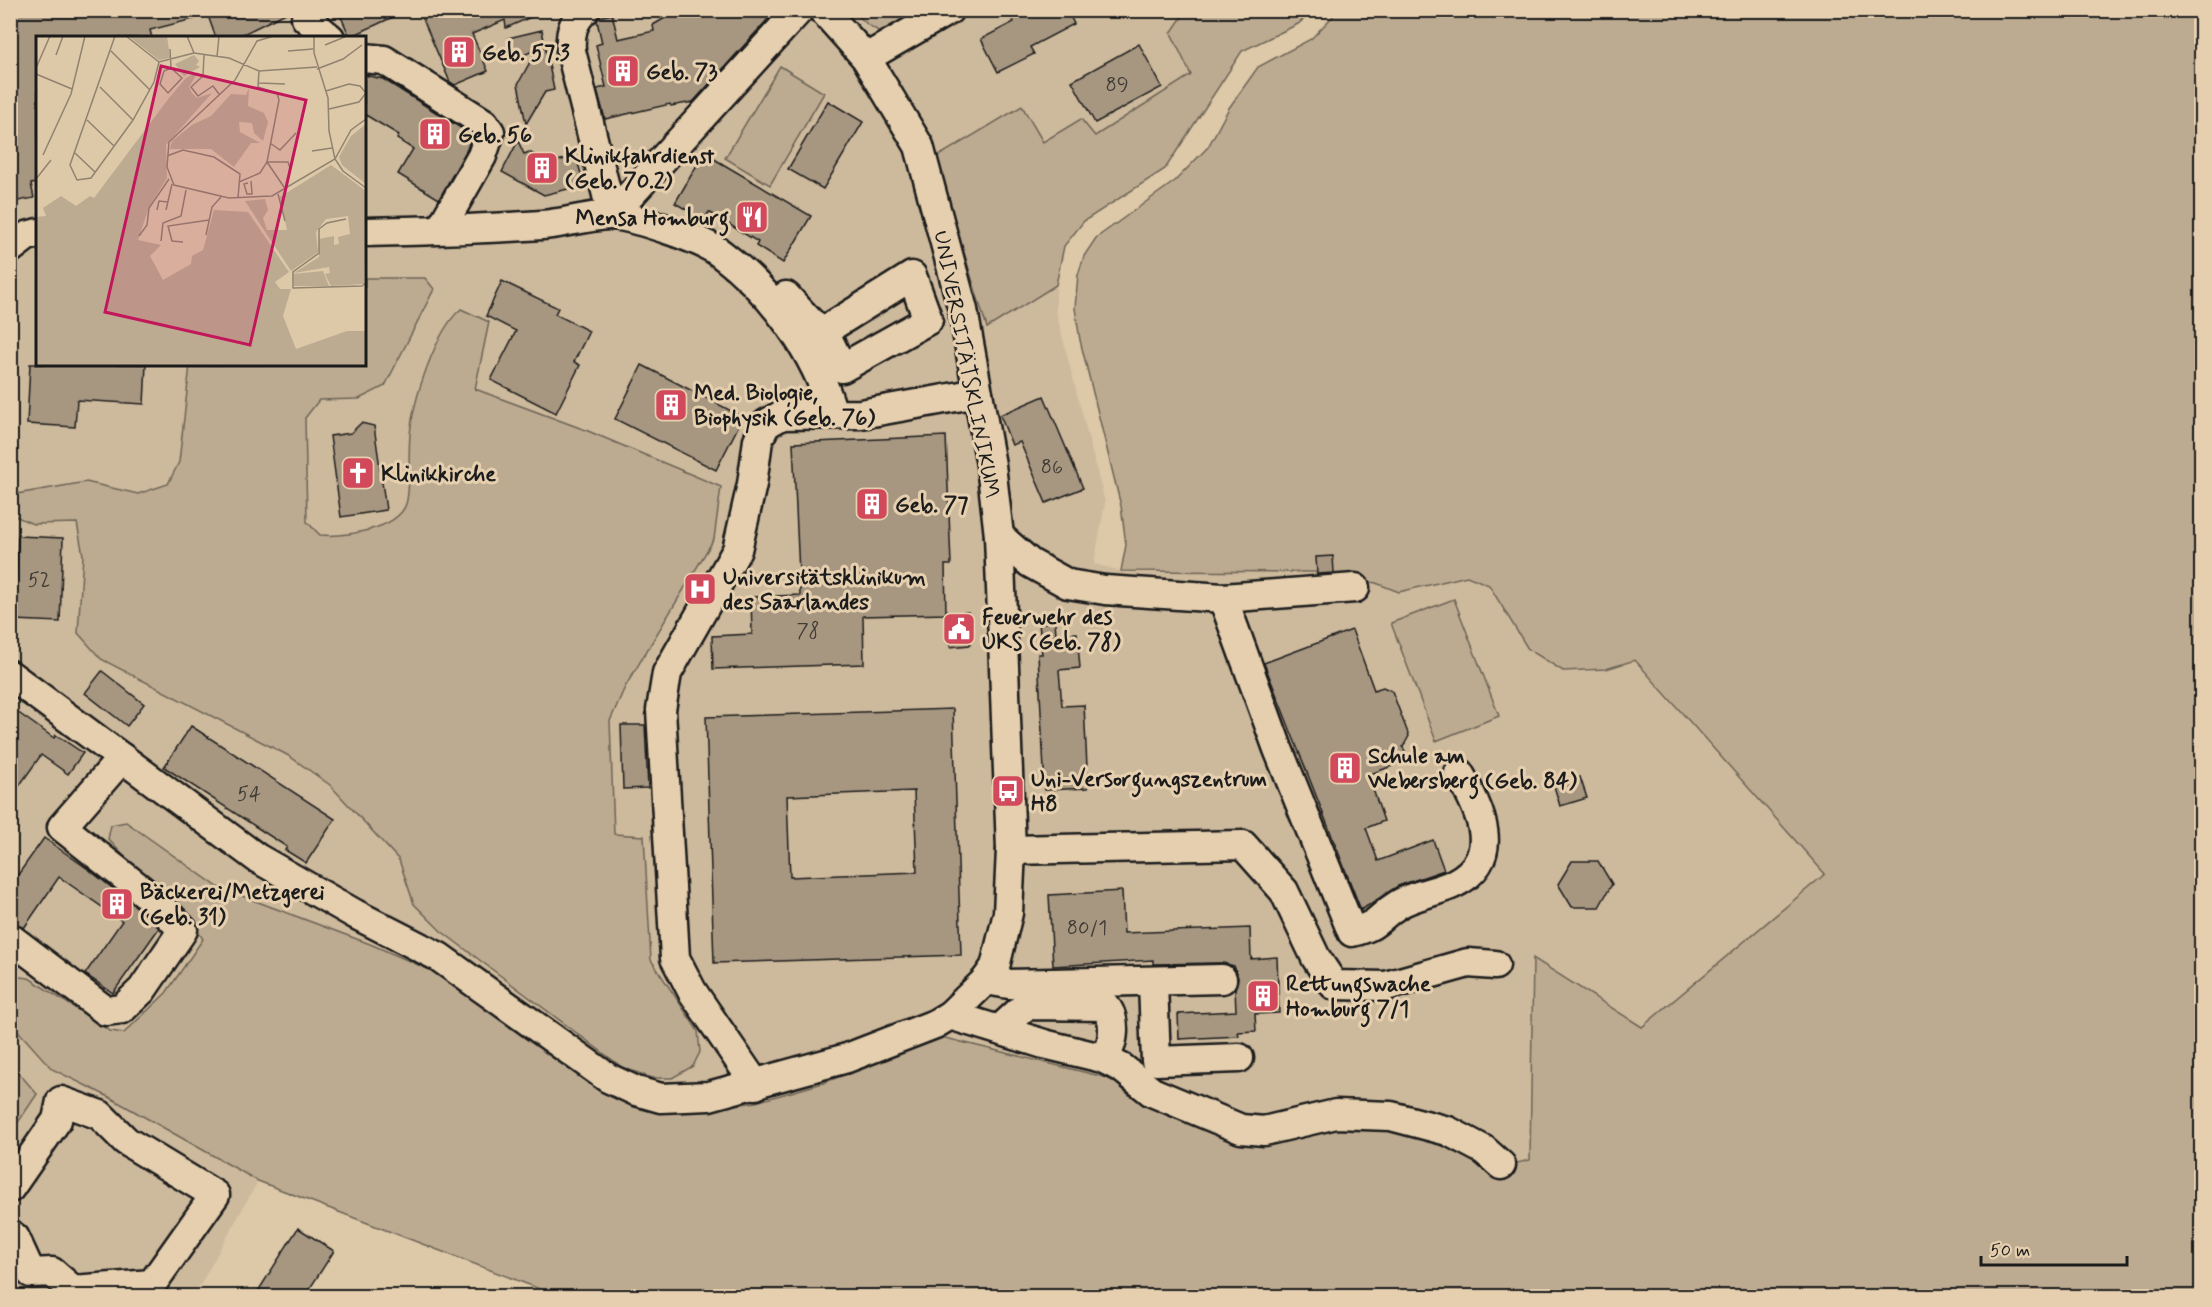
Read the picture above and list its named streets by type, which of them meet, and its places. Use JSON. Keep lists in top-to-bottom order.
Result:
{
  "streets": {
    "street": ["UNIVERSITÄTSKLINIKUM"]
  },
  "places": {
    "building": [
      "Geb. 57.3",
      "Geb. 73",
      "Geb. 56",
      "Klinikfahrdienst (Geb. 70.2)",
      "Med. Biologie, Biophysik (Geb. 76)",
      "Geb. 77",
      "Schule am Webersberg (Geb. 84)",
      "Bäckerei/Metzgerei (Geb. 31)",
      "Rettungswache Homburg 7/1"
    ],
    "restaurant": ["Mensa Homburg"],
    "church": ["Klinikkirche"],
    "hospital": ["Universitätsklinikum des Saarlandes"],
    "public building": ["Feuerwehr des UKS (Geb. 78)"],
    "bus stop": ["Uni-Versorgungszentrum H8"]
  },
  "house_numbers": [
    "89",
    "86",
    "52",
    "78",
    "54",
    "80/1"
  ],
  "scale_bar": "50 m"
}
